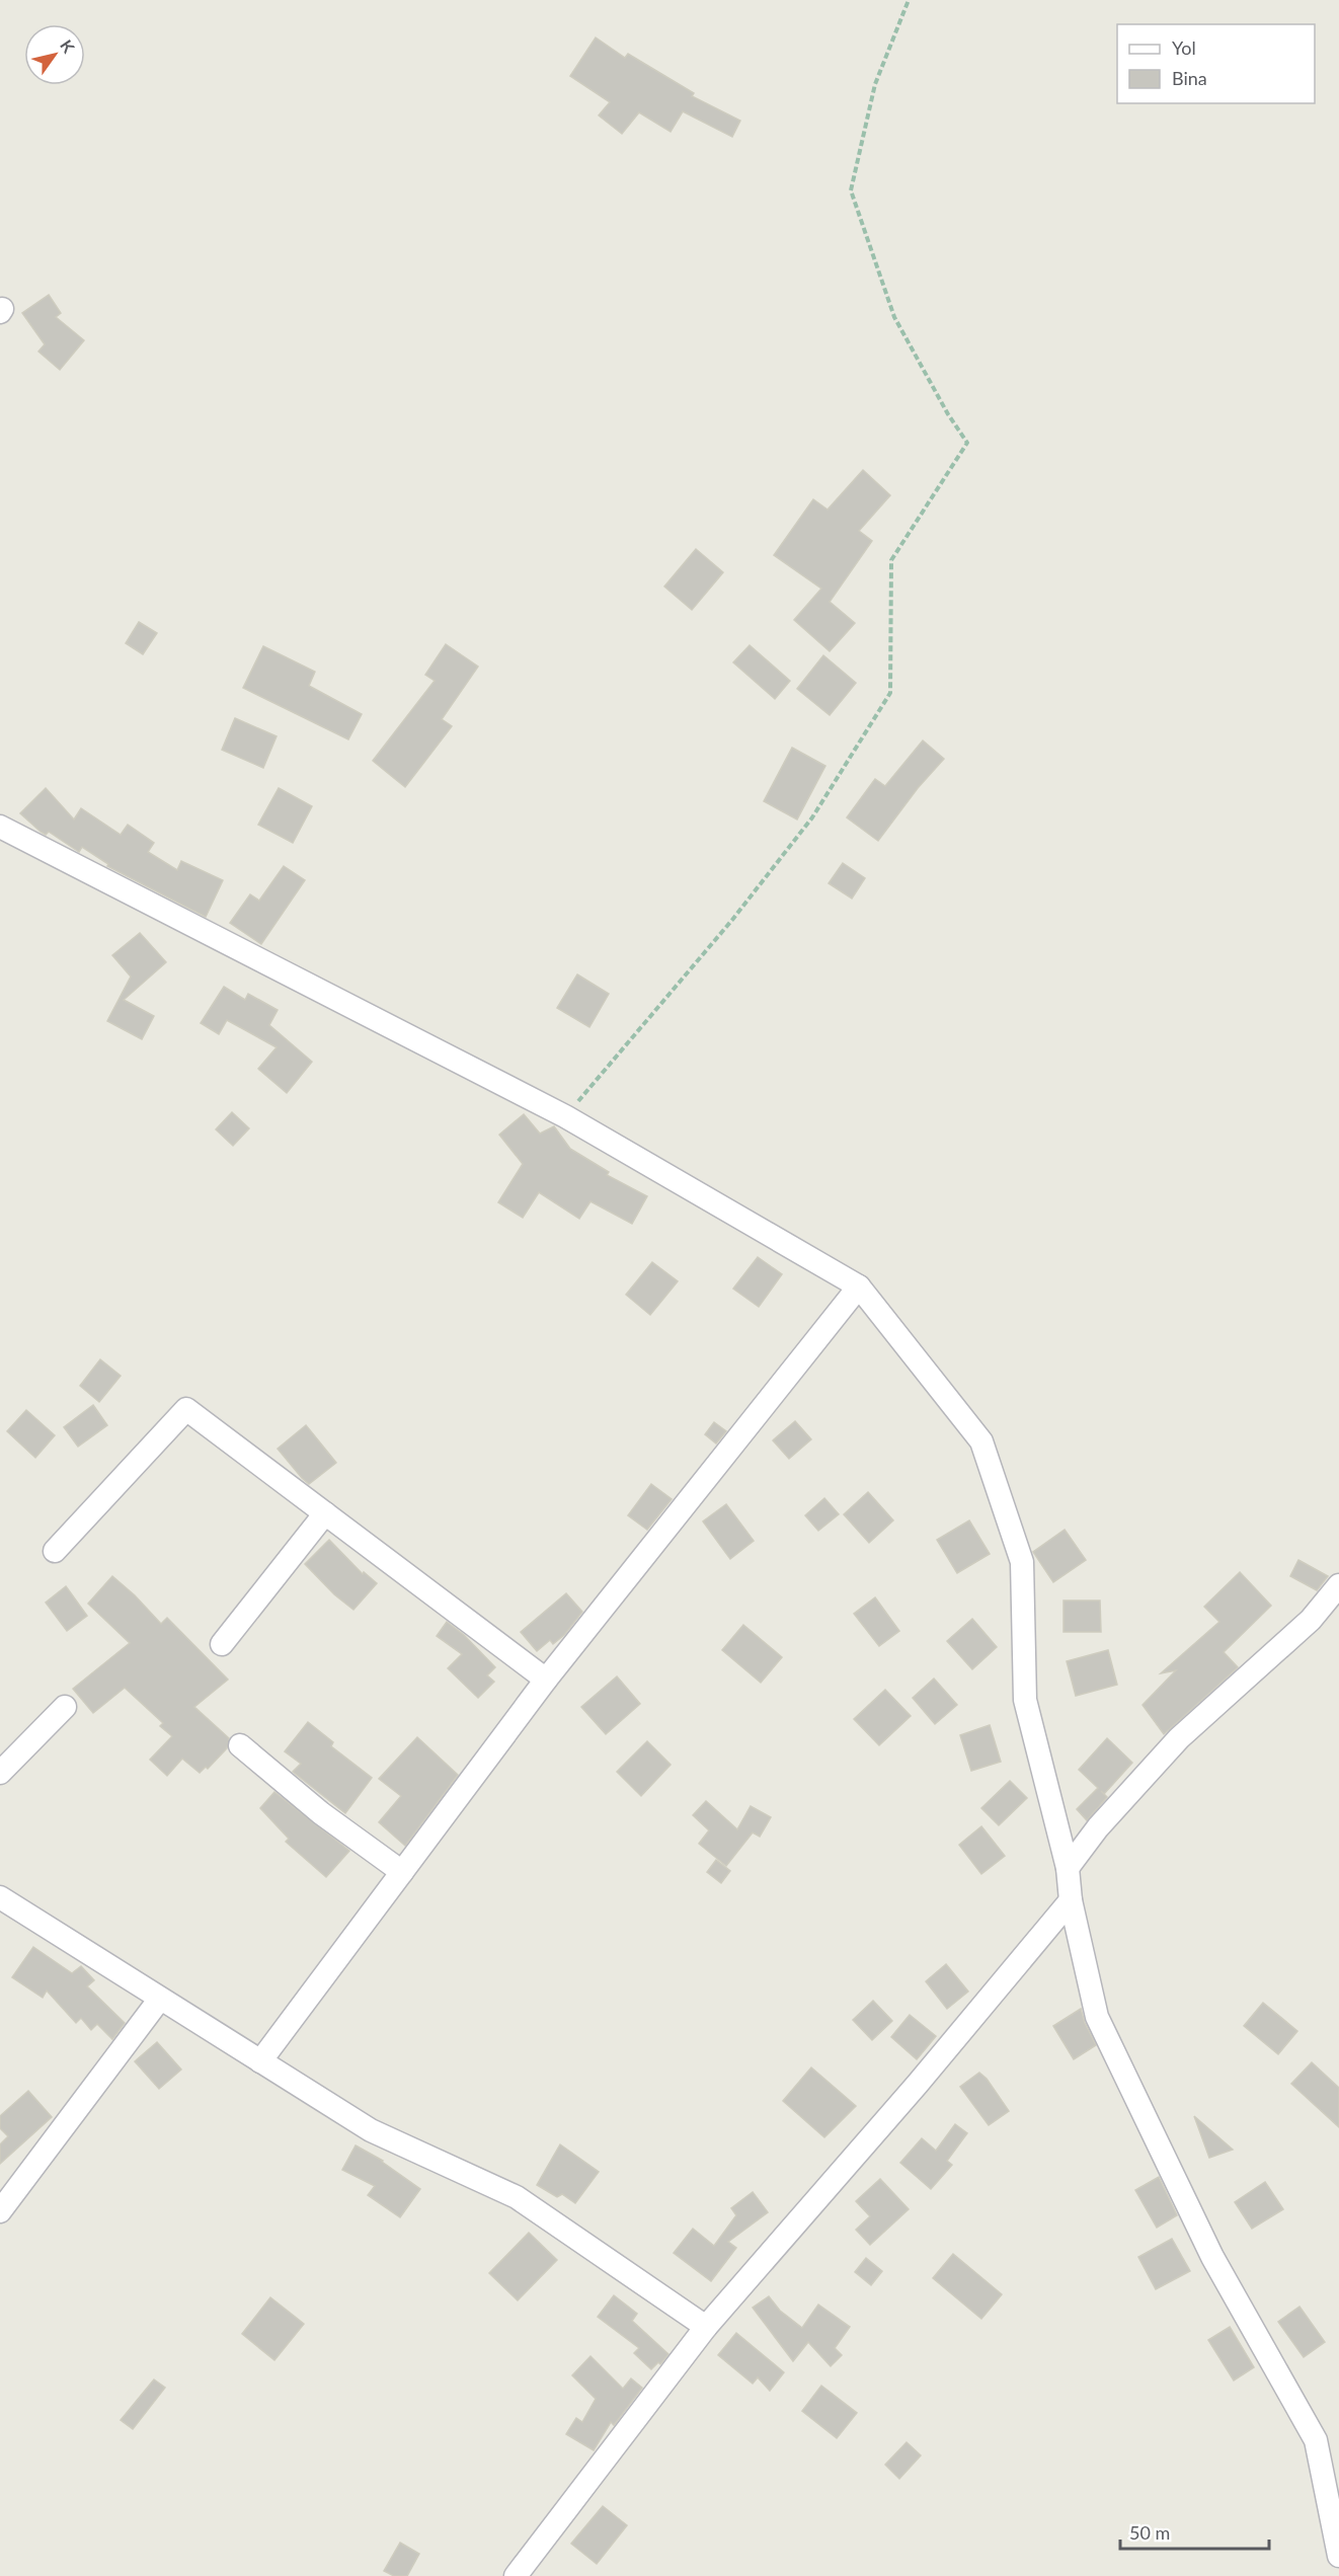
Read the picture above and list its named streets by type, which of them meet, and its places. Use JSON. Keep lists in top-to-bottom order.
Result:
{
  "legend": ["Yol", "Bina"],
  "scale_bar": "50 m",
  "north": "top right"
}
